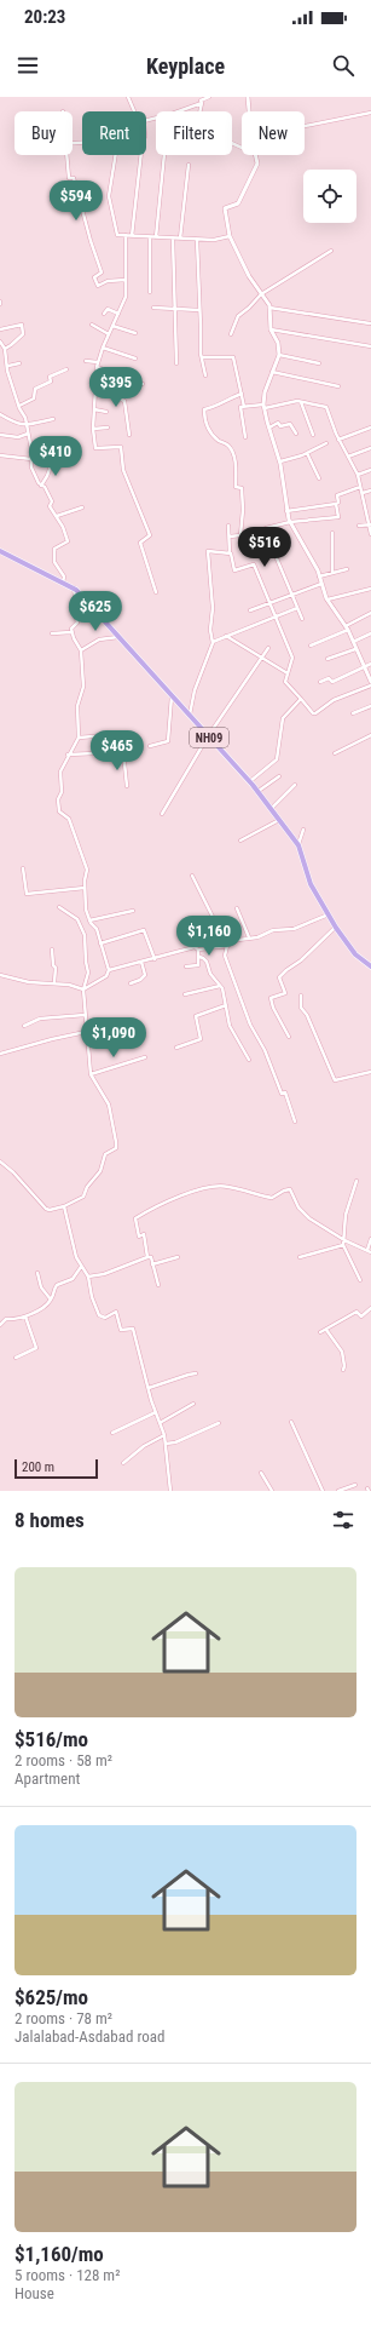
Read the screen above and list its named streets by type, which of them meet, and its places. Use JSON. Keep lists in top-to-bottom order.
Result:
{
  "streets": {
    "main road": ["NH09"]
  },
  "scale_bar": "200 m",
  "page": {
    "status": "20:23",
    "header": "Keyplace",
    "chip": [
      "Buy",
      "Rent",
      "Filters",
      "New"
    ],
    "price": [
      "$594",
      "$395",
      "$410",
      "$516",
      "$625",
      "$465",
      "$1,160",
      "$1,090"
    ],
    "scale": "200 m",
    "heading": "8 homes",
    "list": [
      {
        "name": "$516/mo",
        "note": "2 rooms · 58 m² · Apartment"
      },
      {
        "name": "$625/mo",
        "note": "2 rooms · 78 m² · Jalalabad-Asdabad road"
      },
      {
        "name": "$1,160/mo",
        "note": "5 rooms · 128 m² · House"
      }
    ]
  }
}
